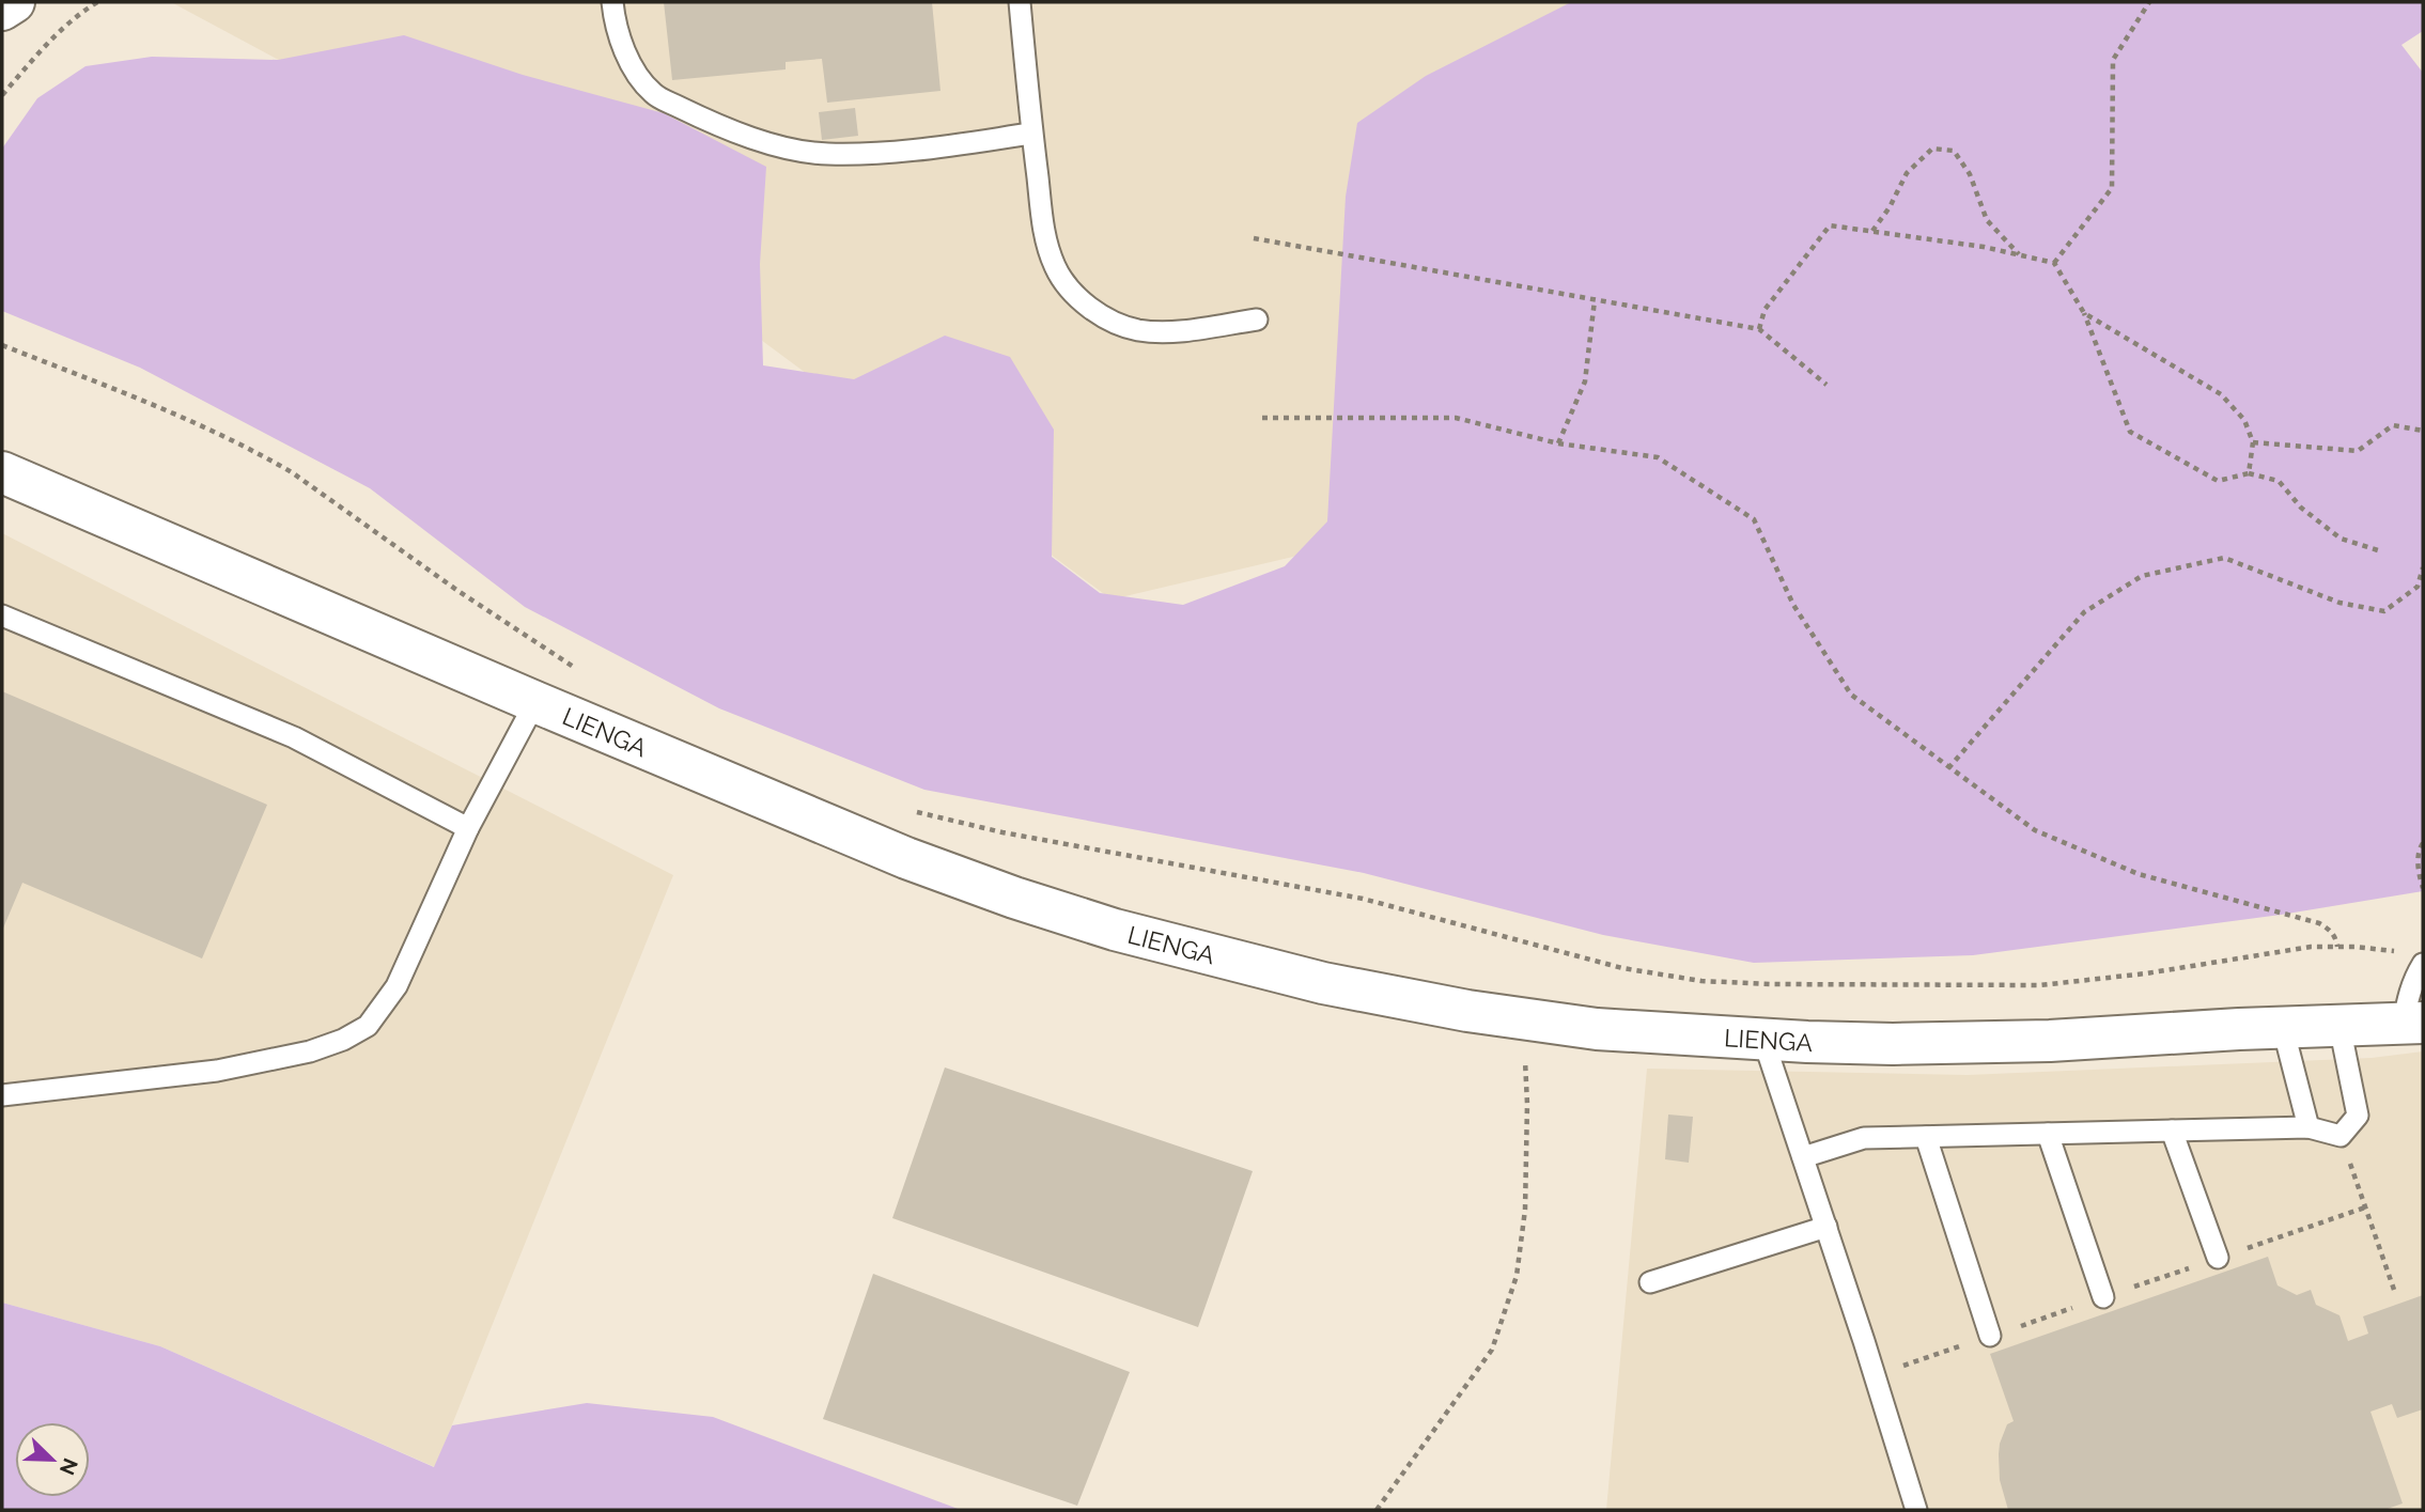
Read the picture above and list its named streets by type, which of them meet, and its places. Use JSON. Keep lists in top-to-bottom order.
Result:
{
  "streets": {
    "street": ["LIENGA"]
  },
  "north": "bottom right"
}
